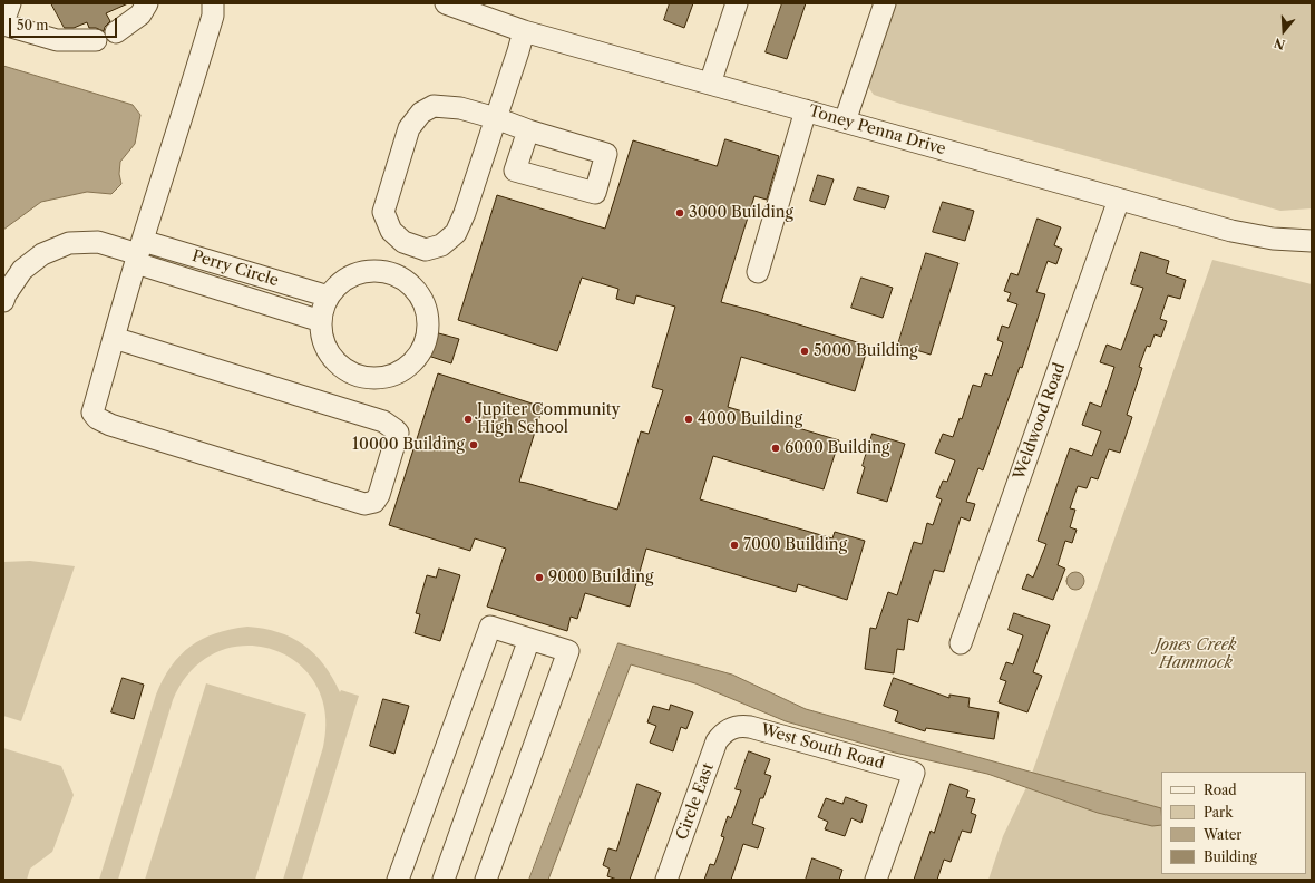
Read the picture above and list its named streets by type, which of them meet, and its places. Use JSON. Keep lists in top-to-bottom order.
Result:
{
  "streets": {
    "street": [
      "Toney Penna Drive",
      "Perry Circle",
      "Weldwood Road",
      "West South Road",
      "Circle East"
    ]
  },
  "crossings": [
    ["Toney Penna Drive", "Weldwood Road"],
    ["West South Road", "Circle East"]
  ],
  "parks": ["Jones Creek Hammock"],
  "places": [
    "3000 Building",
    "5000 Building",
    "Jupiter Community High School",
    "4000 Building",
    "10000 Building",
    "6000 Building",
    "7000 Building",
    "9000 Building"
  ],
  "legend": [
    "Road",
    "Park",
    "Water",
    "Building"
  ],
  "scale_bar": "50 m",
  "north": "bottom"
}
